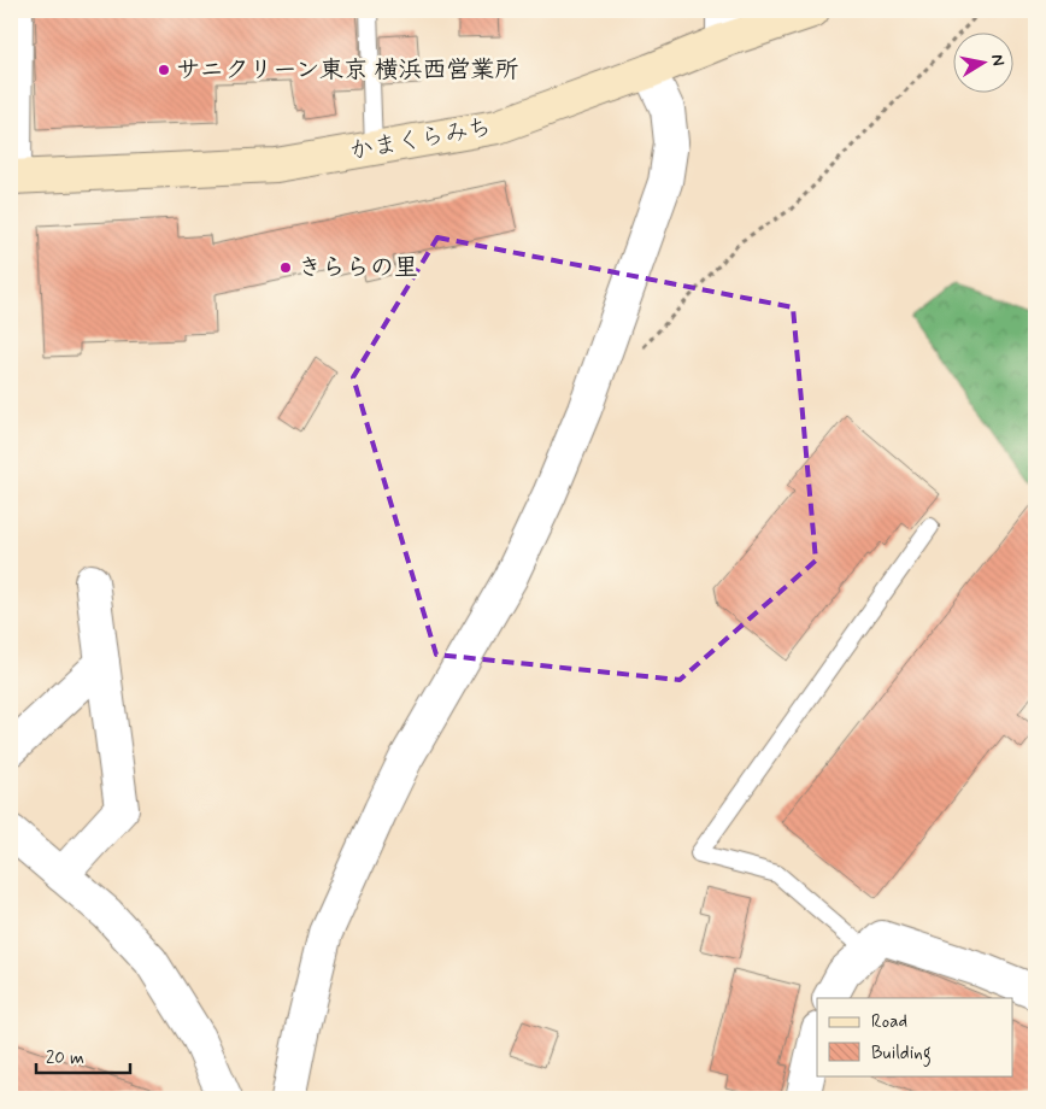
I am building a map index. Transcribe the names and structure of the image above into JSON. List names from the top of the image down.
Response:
{
  "streets": {
    "main road": ["かまくらみち"]
  },
  "places": ["サニクリーン東京 横浜西営業所", "きららの里"],
  "legend": ["Road", "Building"],
  "scale_bar": "20 m",
  "north": "right"
}
